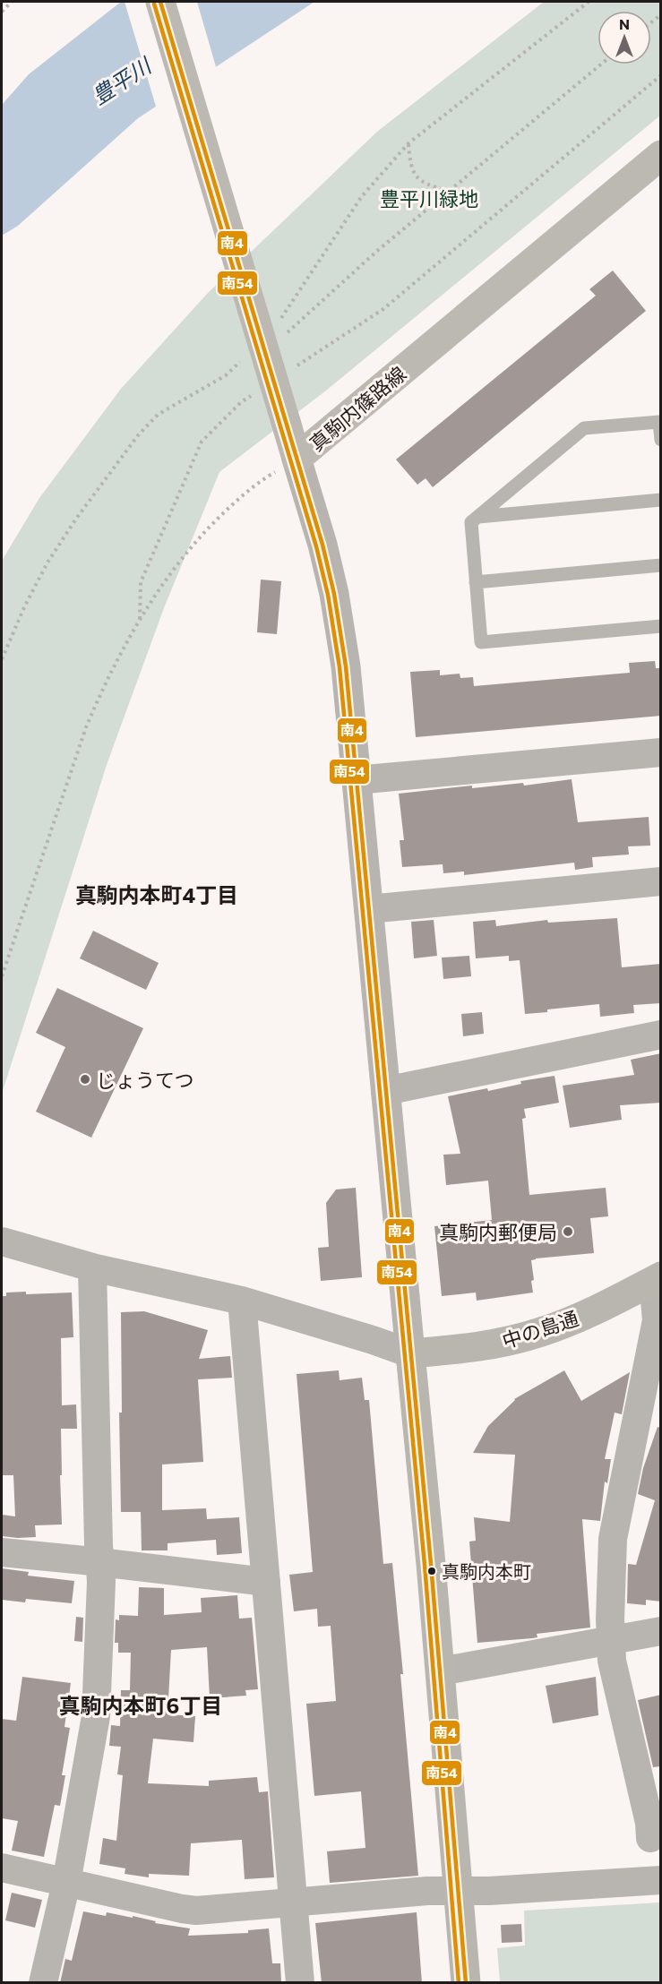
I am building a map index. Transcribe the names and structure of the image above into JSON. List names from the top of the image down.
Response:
{
  "streets": {
    "highway": ["中の島通"],
    "main road": ["真駒内篠路線"]
  },
  "districts": ["真駒内本町4丁目", "真駒内本町6丁目"],
  "water": ["豊平川"],
  "parks": ["豊平川緑地"],
  "places": ["じょうてつ", "真駒内郵便局", "真駒内本町"],
  "lines": ["transit line 南4", "transit line 南54"],
  "north": "top"
}
